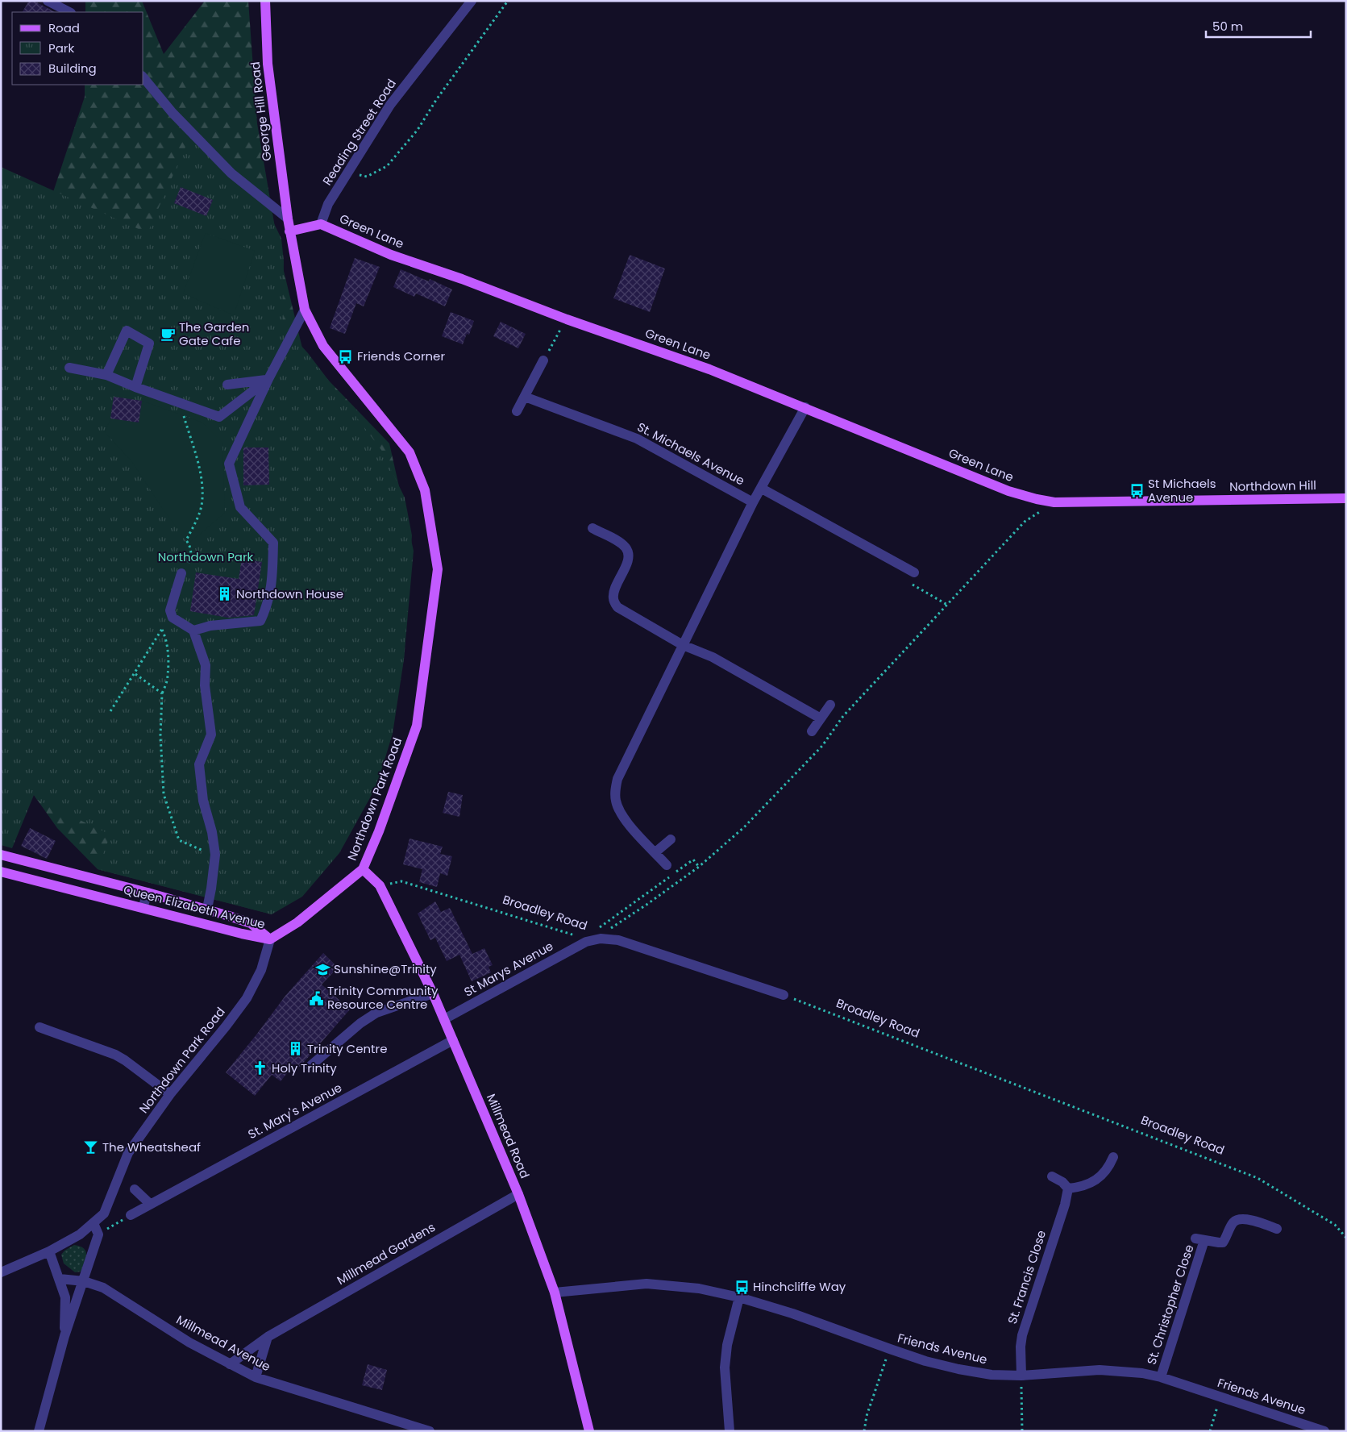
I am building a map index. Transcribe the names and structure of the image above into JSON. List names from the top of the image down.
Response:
{
  "streets": {
    "main road": [
      "George Hill Road",
      "Green Lane",
      "Northdown Hill",
      "Northdown Park Road",
      "Queen Elizabeth Avenue",
      "Millmead Road"
    ],
    "street": [
      "Reading Street Road",
      "St. Michaels Avenue",
      "Broadley Road",
      "St Marys Avenue",
      "St. Mary's Avenue",
      "Millmead Gardens",
      "St. Francis Close",
      "St. Christopher Close",
      "Millmead Avenue",
      "Friends Avenue"
    ]
  },
  "crossings": [
    ["George Hill Road", "Green Lane"],
    ["George Hill Road", "Northdown Park Road"],
    ["Reading Street Road", "Green Lane"],
    ["Green Lane", "Northdown Hill"],
    ["Green Lane", "Northdown Park Road"],
    ["Northdown Park Road", "Queen Elizabeth Avenue"],
    ["Northdown Park Road", "Millmead Road"],
    ["Broadley Road", "St Marys Avenue"],
    ["Broadley Road", "Millmead Road"],
    ["St Marys Avenue", "Millmead Road"],
    ["St. Mary's Avenue", "Millmead Road"],
    ["Millmead Road", "Millmead Gardens"],
    ["Millmead Road", "Friends Avenue"],
    ["Millmead Gardens", "Millmead Avenue"],
    ["St. Francis Close", "Friends Avenue"],
    ["St. Christopher Close", "Friends Avenue"]
  ],
  "parks": ["Northdown Park"],
  "places": {
    "cafe": ["The Garden Gate Cafe"],
    "bus stop": ["Friends Corner", "St Michaels Avenue", "Hinchcliffe Way"],
    "building": ["Northdown House", "Trinity Centre"],
    "school or university": ["Sunshine@Trinity"],
    "public building": ["Trinity Community Resource Centre"],
    "church": ["Holy Trinity"],
    "bar": ["The Wheatsheaf"]
  },
  "legend": ["Road", "Park", "Building"],
  "scale_bar": "50 m"
}
